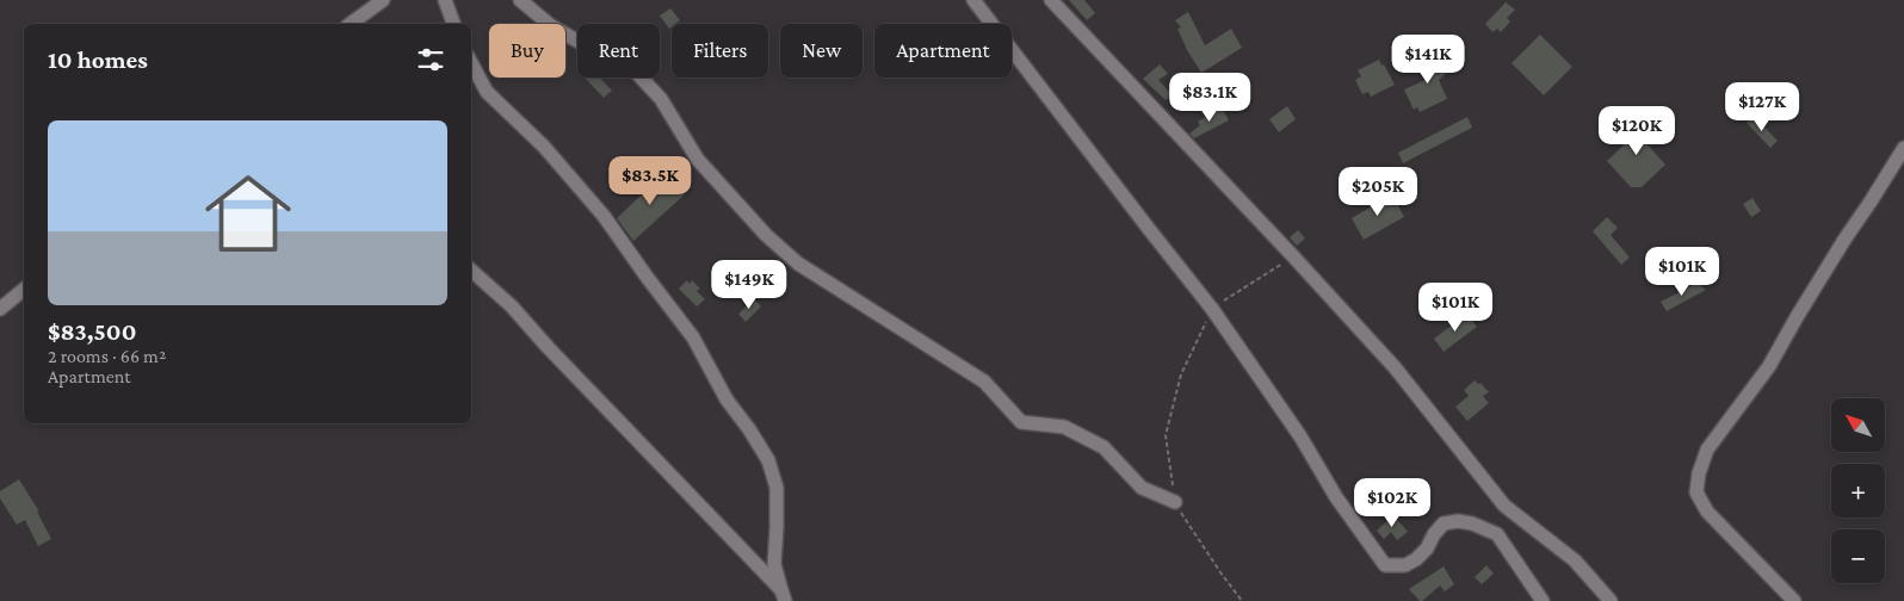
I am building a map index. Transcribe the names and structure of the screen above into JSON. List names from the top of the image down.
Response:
{
  "north": "top left",
  "page": {
    "chip": [
      "Buy",
      "Rent",
      "Filters",
      "New",
      "Apartment"
    ],
    "heading": "10 homes",
    "price": [
      "$141K",
      "$83.1K",
      "$127K",
      "$120K",
      "$83.5K",
      "$205K",
      "$101K",
      "$149K",
      "$101K",
      "$102K"
    ],
    "list": [
      {
        "name": "$83,500",
        "note": "2 rooms · 66 m² · Apartment"
      }
    ],
    "map_buttons": ["+", "−"]
  }
}
